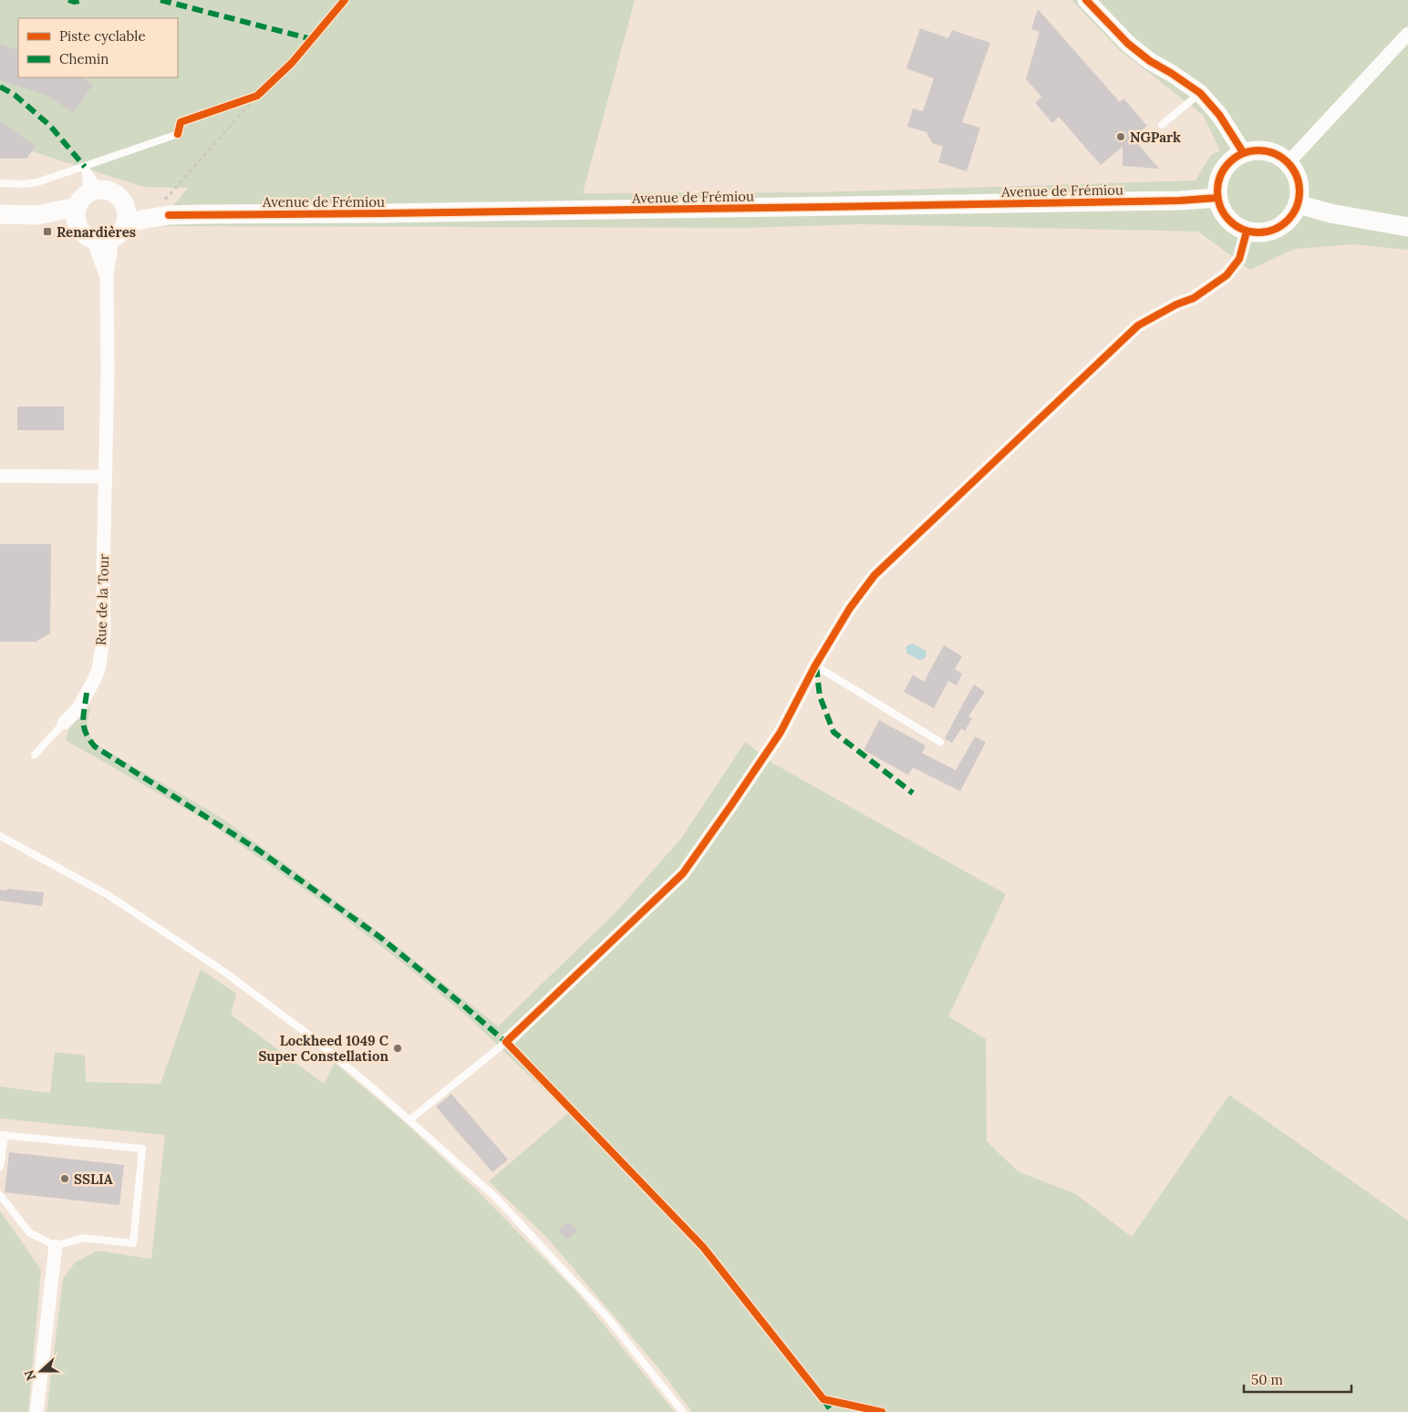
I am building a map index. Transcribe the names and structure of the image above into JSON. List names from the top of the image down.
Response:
{
  "streets": {
    "main road": ["Avenue de Frémiou"],
    "street": ["Rue de la Tour"]
  },
  "crossings": [
    ["Avenue de Frémiou", "Rue de la Tour"]
  ],
  "places": {
    "other": ["NGPark", "Lockheed 1049 C Super Constellation", "SSLIA"],
    "transit": ["Renardières"]
  },
  "legend": ["Piste cyclable", "Chemin"],
  "scale_bar": "50 m",
  "north": "left"
}
